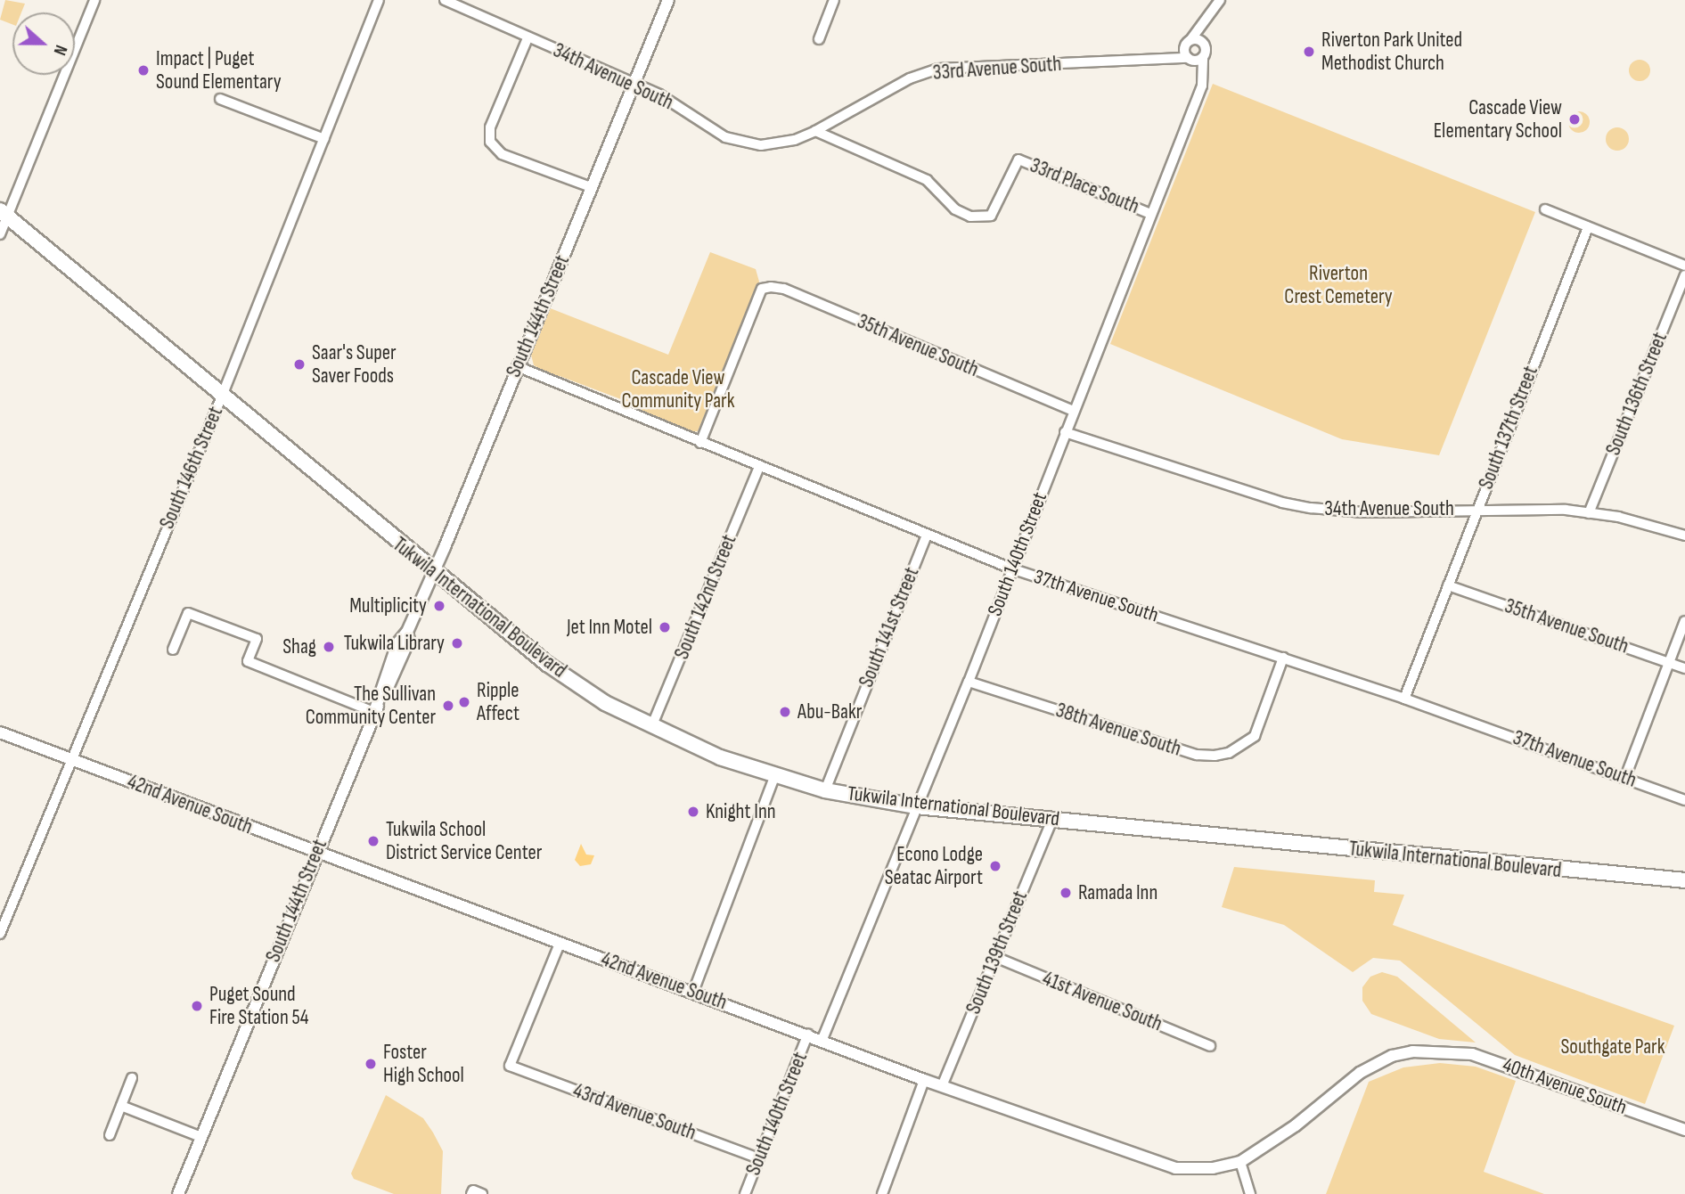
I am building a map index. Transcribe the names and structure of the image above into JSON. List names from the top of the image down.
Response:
{
  "streets": {
    "main road": ["Tukwila International Boulevard"],
    "street": [
      "33rd Avenue South",
      "34th Avenue South",
      "33rd Place South",
      "South 144th Street",
      "35th Avenue South",
      "South 136th Street",
      "South 137th Street",
      "South 146th Street",
      "South 140th Street",
      "37th Avenue South",
      "South 142nd Street",
      "South 141st Street",
      "38th Avenue South",
      "42nd Avenue South",
      "South 139th Street",
      "41st Avenue South",
      "40th Avenue South",
      "43rd Avenue South"
    ]
  },
  "crossings": [
    ["33rd Avenue South", "34th Avenue South"],
    ["33rd Avenue South", "33rd Place South"],
    ["33rd Avenue South", "South 140th Street"],
    ["34th Avenue South", "33rd Place South"],
    ["34th Avenue South", "South 144th Street"],
    ["34th Avenue South", "South 136th Street"],
    ["34th Avenue South", "South 137th Street"],
    ["34th Avenue South", "South 140th Street"],
    ["33rd Place South", "South 140th Street"],
    ["South 144th Street", "37th Avenue South"],
    ["South 144th Street", "Tukwila International Boulevard"],
    ["South 144th Street", "42nd Avenue South"],
    ["35th Avenue South", "South 137th Street"],
    ["35th Avenue South", "South 140th Street"],
    ["35th Avenue South", "37th Avenue South"],
    ["South 137th Street", "37th Avenue South"],
    ["South 146th Street", "Tukwila International Boulevard"],
    ["South 146th Street", "42nd Avenue South"],
    ["South 140th Street", "37th Avenue South"],
    ["South 140th Street", "Tukwila International Boulevard"],
    ["South 140th Street", "38th Avenue South"],
    ["South 140th Street", "42nd Avenue South"],
    ["South 140th Street", "43rd Avenue South"],
    ["37th Avenue South", "South 142nd Street"],
    ["37th Avenue South", "South 141st Street"],
    ["37th Avenue South", "38th Avenue South"],
    ["South 142nd Street", "Tukwila International Boulevard"],
    ["Tukwila International Boulevard", "South 141st Street"],
    ["Tukwila International Boulevard", "South 139th Street"],
    ["42nd Avenue South", "South 139th Street"],
    ["42nd Avenue South", "40th Avenue South"],
    ["42nd Avenue South", "43rd Avenue South"],
    ["South 139th Street", "41st Avenue South"]
  ],
  "parks": ["Riverton Crest Cemetery", "Cascade View Community Park", "Southgate Park"],
  "places": [
    "Riverton Park United Methodist Church",
    "Impact | Puget Sound Elementary",
    "Cascade View Elementary School",
    "Saar's Super Saver Foods",
    "Multiplicity",
    "Jet Inn Motel",
    "Tukwila Library",
    "Shag",
    "Ripple Affect",
    "The Sullivan Community Center",
    "Abu-Bakr",
    "Knight Inn",
    "Tukwila School District Service Center",
    "Econo Lodge Seatac Airport",
    "Ramada Inn",
    "Puget Sound Fire Station 54",
    "Foster High School"
  ],
  "north": "right"
}
